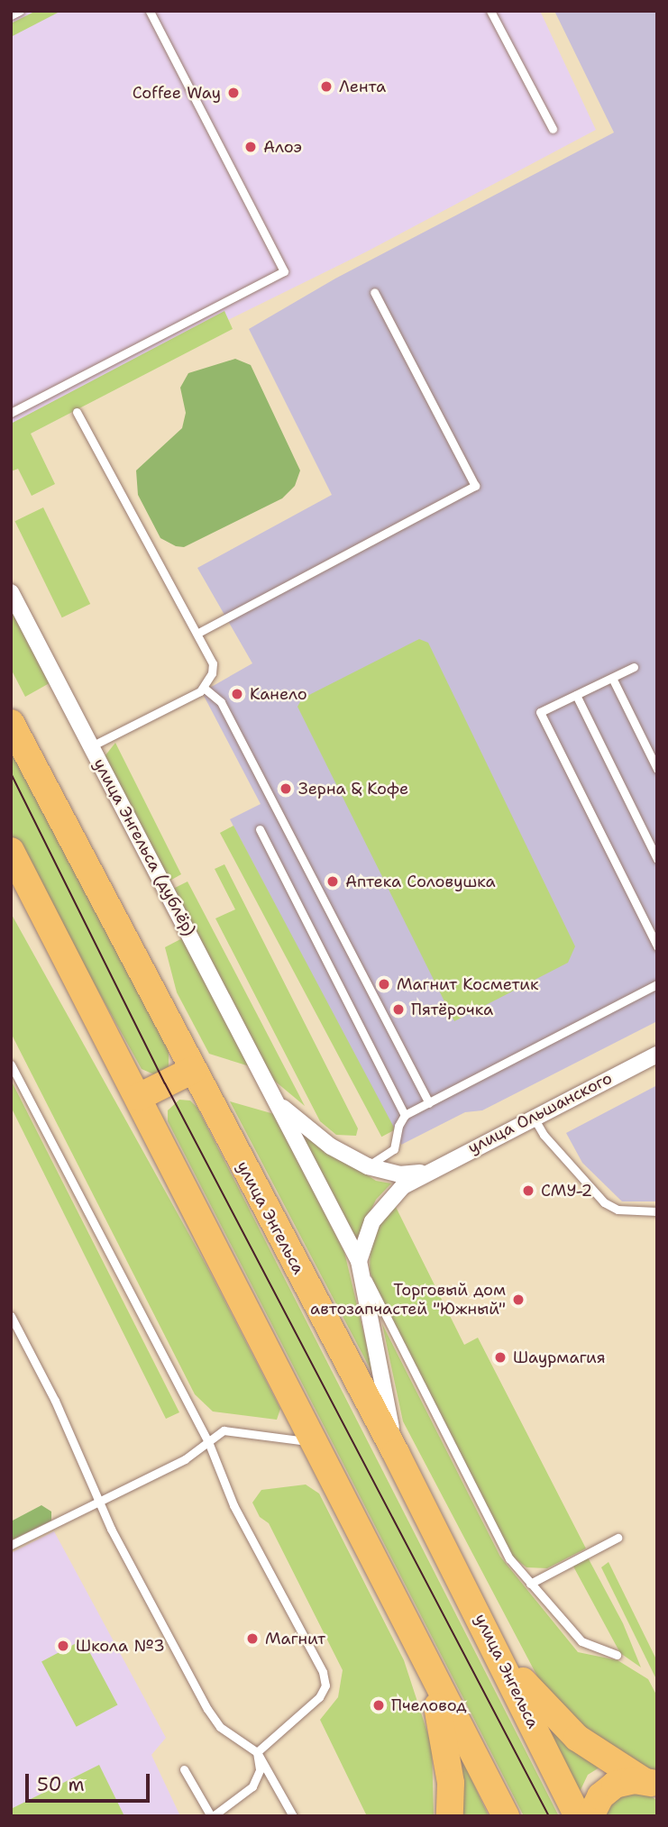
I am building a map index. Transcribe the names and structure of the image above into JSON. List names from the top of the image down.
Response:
{
  "streets": {
    "main road": ["улица Энгельса"],
    "street": ["улица Энгельса (дублёр)", "улица Ольшанского"]
  },
  "crossings": [
    ["улица Энгельса (дублёр)", "улица Энгельса"]
  ],
  "places": [
    "Лента",
    "Coffee Way",
    "Алоэ",
    "Канело",
    "Зерна & Кофе",
    "Аптека Соловушка",
    "Магнит Косметик",
    "Пятёрочка",
    "СМУ-2",
    "Торговый дом автозапчастей \"Южный\"",
    "Шаурмагия",
    "Магнит",
    "Школа №3",
    "Пчеловод"
  ],
  "scale_bar": "50 m"
}
